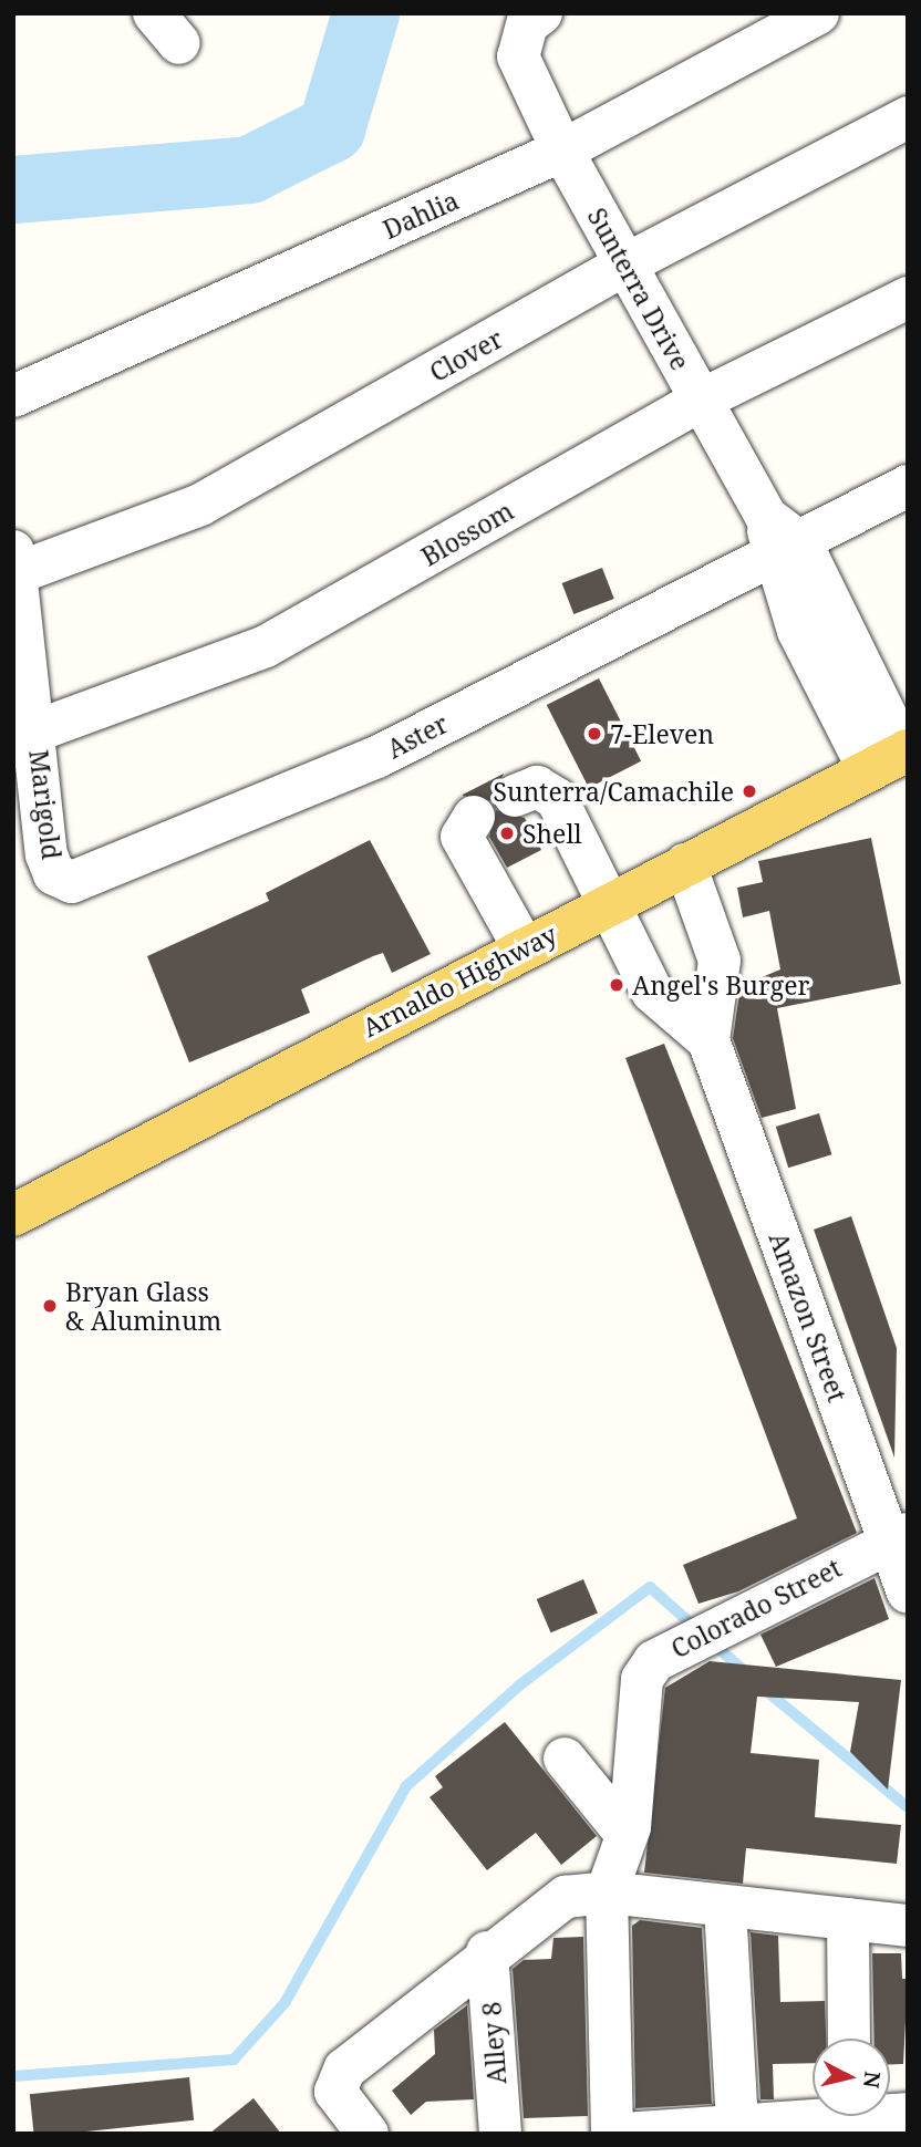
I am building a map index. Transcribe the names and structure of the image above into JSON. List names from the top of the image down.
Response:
{
  "streets": {
    "main road": ["Arnaldo Highway"],
    "street": [
      "Dahlia",
      "Sunterra Drive",
      "Clover",
      "Blossom",
      "Aster",
      "Marigold",
      "Amazon Street",
      "Colorado Street",
      "Alley 8"
    ]
  },
  "crossings": [
    ["Dahlia", "Sunterra Drive"],
    ["Sunterra Drive", "Clover"],
    ["Sunterra Drive", "Blossom"],
    ["Sunterra Drive", "Aster"],
    ["Clover", "Marigold"],
    ["Blossom", "Marigold"],
    ["Aster", "Marigold"],
    ["Arnaldo Highway", "Amazon Street"],
    ["Amazon Street", "Colorado Street"]
  ],
  "places": [
    "7-Eleven",
    "Sunterra/Camachile",
    "Shell",
    "Angel's Burger",
    "Bryan Glass & Aluminum"
  ],
  "north": "right"
}
